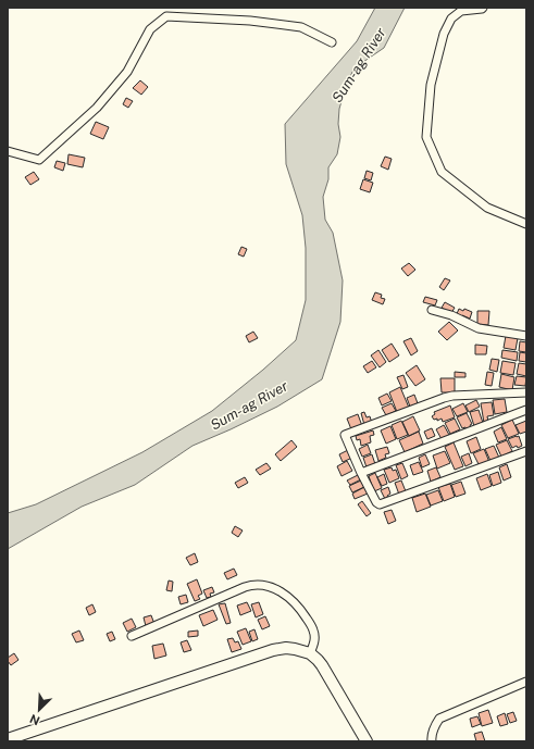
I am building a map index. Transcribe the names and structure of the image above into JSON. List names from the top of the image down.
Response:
{
  "water": ["Sum-ag River"],
  "north": "bottom left"
}
